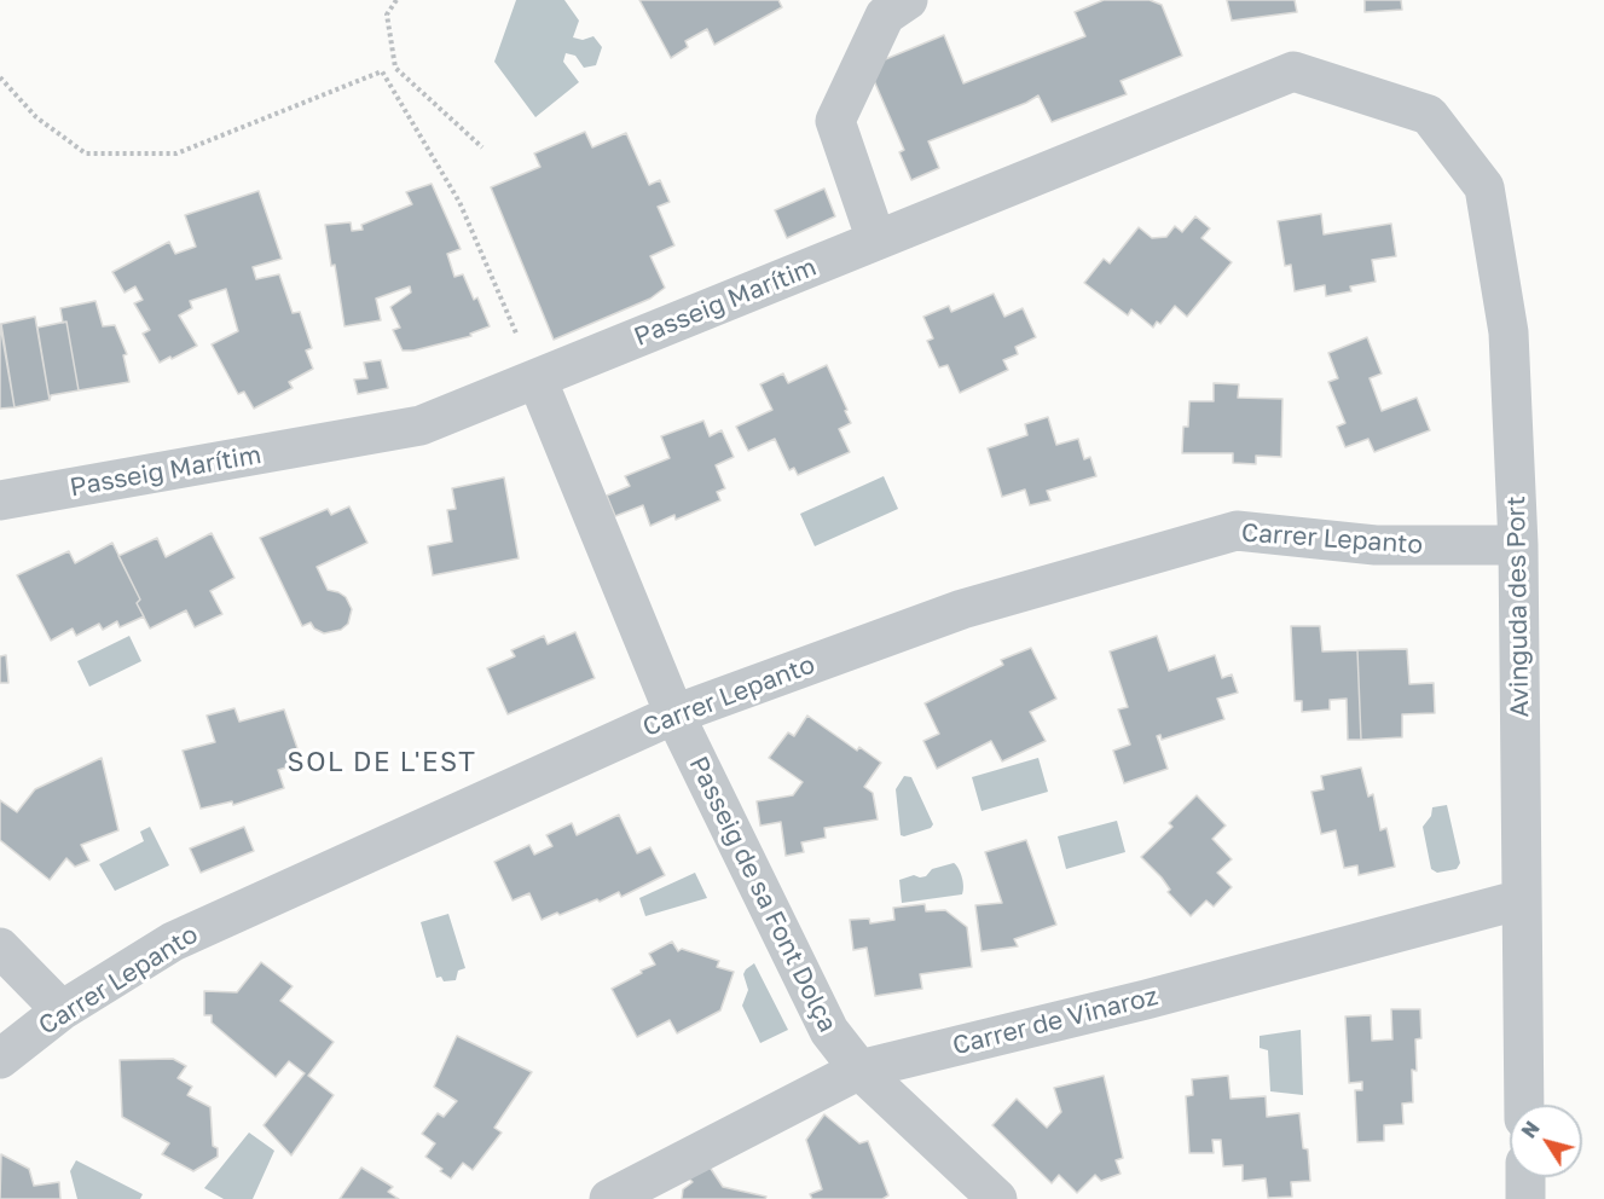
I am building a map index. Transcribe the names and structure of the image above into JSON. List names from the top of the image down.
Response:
{
  "streets": {
    "street": [
      "Passeig Marítim",
      "Carrer Lepanto",
      "Avinguda des Port",
      "Passeig de sa Font Dolça",
      "Carrer de Vinaroz"
    ]
  },
  "crossings": [
    ["Passeig Marítim", "Avinguda des Port"],
    ["Passeig Marítim", "Passeig de sa Font Dolça"],
    ["Carrer Lepanto", "Avinguda des Port"],
    ["Carrer Lepanto", "Passeig de sa Font Dolça"],
    ["Avinguda des Port", "Carrer de Vinaroz"],
    ["Passeig de sa Font Dolça", "Carrer de Vinaroz"]
  ],
  "districts": ["SOL DE L'EST"],
  "north": "top left"
}
